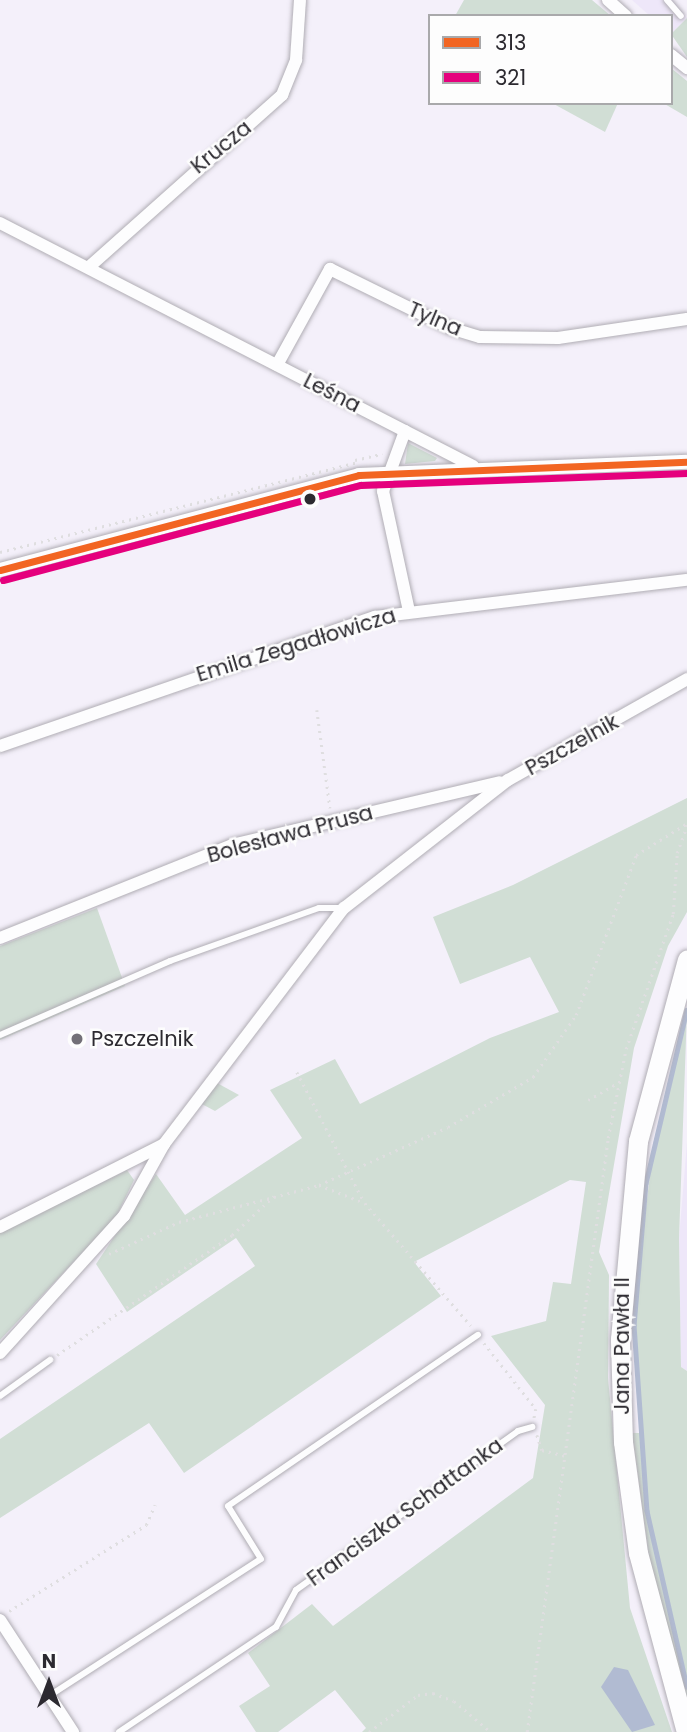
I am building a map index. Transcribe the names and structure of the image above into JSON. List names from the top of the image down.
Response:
{
  "streets": {
    "main road": ["Jana Pawła II"],
    "street": [
      "Krucza",
      "Tylna",
      "Leśna",
      "Emila Zegadłowicza",
      "Pszczelnik",
      "Bolesława Prusa"
    ],
    "lane": ["Franciszka Schattanka"]
  },
  "crossings": [
    ["Krucza", "Leśna"],
    ["Tylna", "Leśna"],
    ["Pszczelnik", "Bolesława Prusa"]
  ],
  "places": ["Pszczelnik"],
  "lines": ["transit line 313", "transit line 321"],
  "legend": ["313", "321"],
  "north": "top"
}
